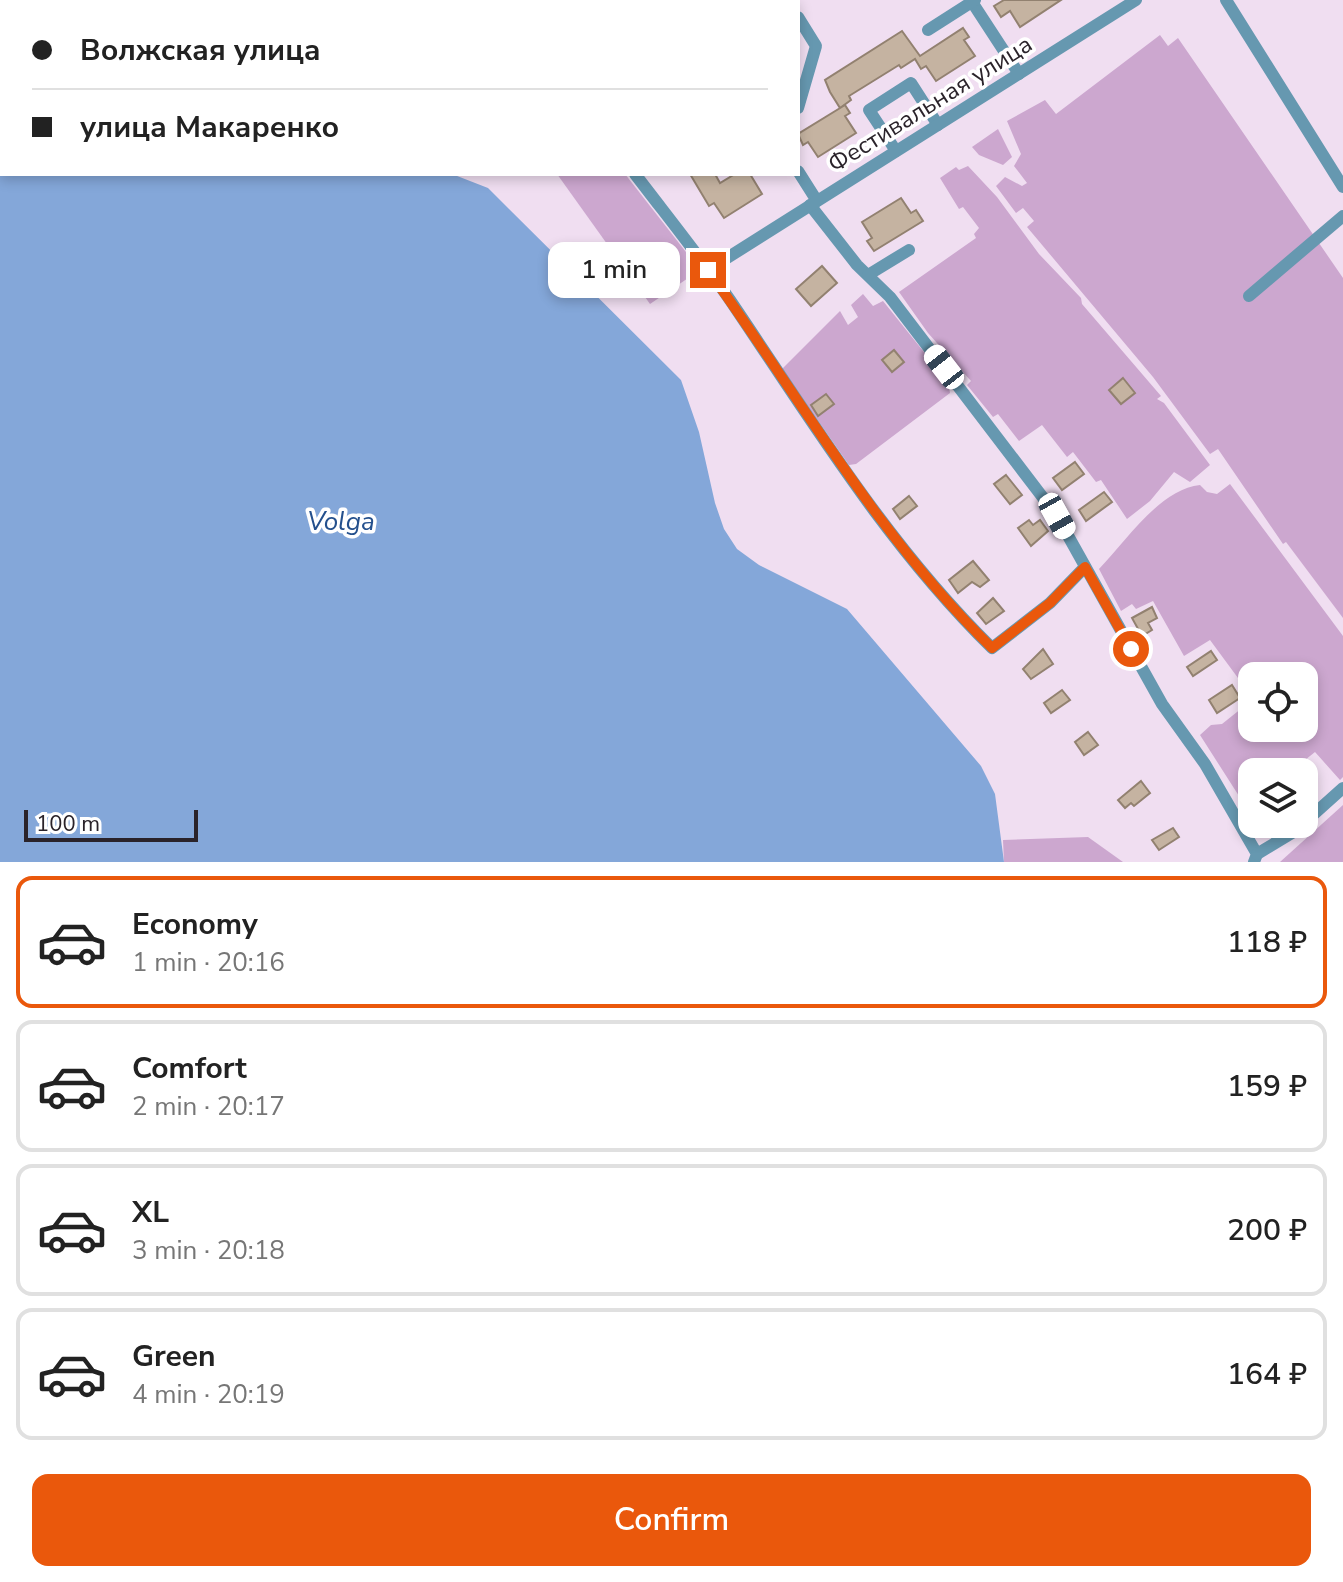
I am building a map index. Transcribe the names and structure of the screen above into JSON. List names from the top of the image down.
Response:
{
  "streets": {
    "street": ["Фестивальная улица"]
  },
  "water": ["Volga"],
  "scale_bar": "100 m",
  "page": {
    "banner": ["Волжская улица", "улица Макаренко"],
    "bubble": "1 min",
    "scale": "100 m",
    "list": [
      {
        "name": "Economy",
        "note": "1 min · 20:16",
        "value": "118 ₽"
      },
      {
        "name": "Comfort",
        "note": "2 min · 20:17",
        "value": "159 ₽"
      },
      {
        "name": "XL",
        "note": "3 min · 20:18",
        "value": "200 ₽"
      },
      {
        "name": "Green",
        "note": "4 min · 20:19",
        "value": "164 ₽"
      }
    ],
    "buttons": "Confirm"
  }
}
